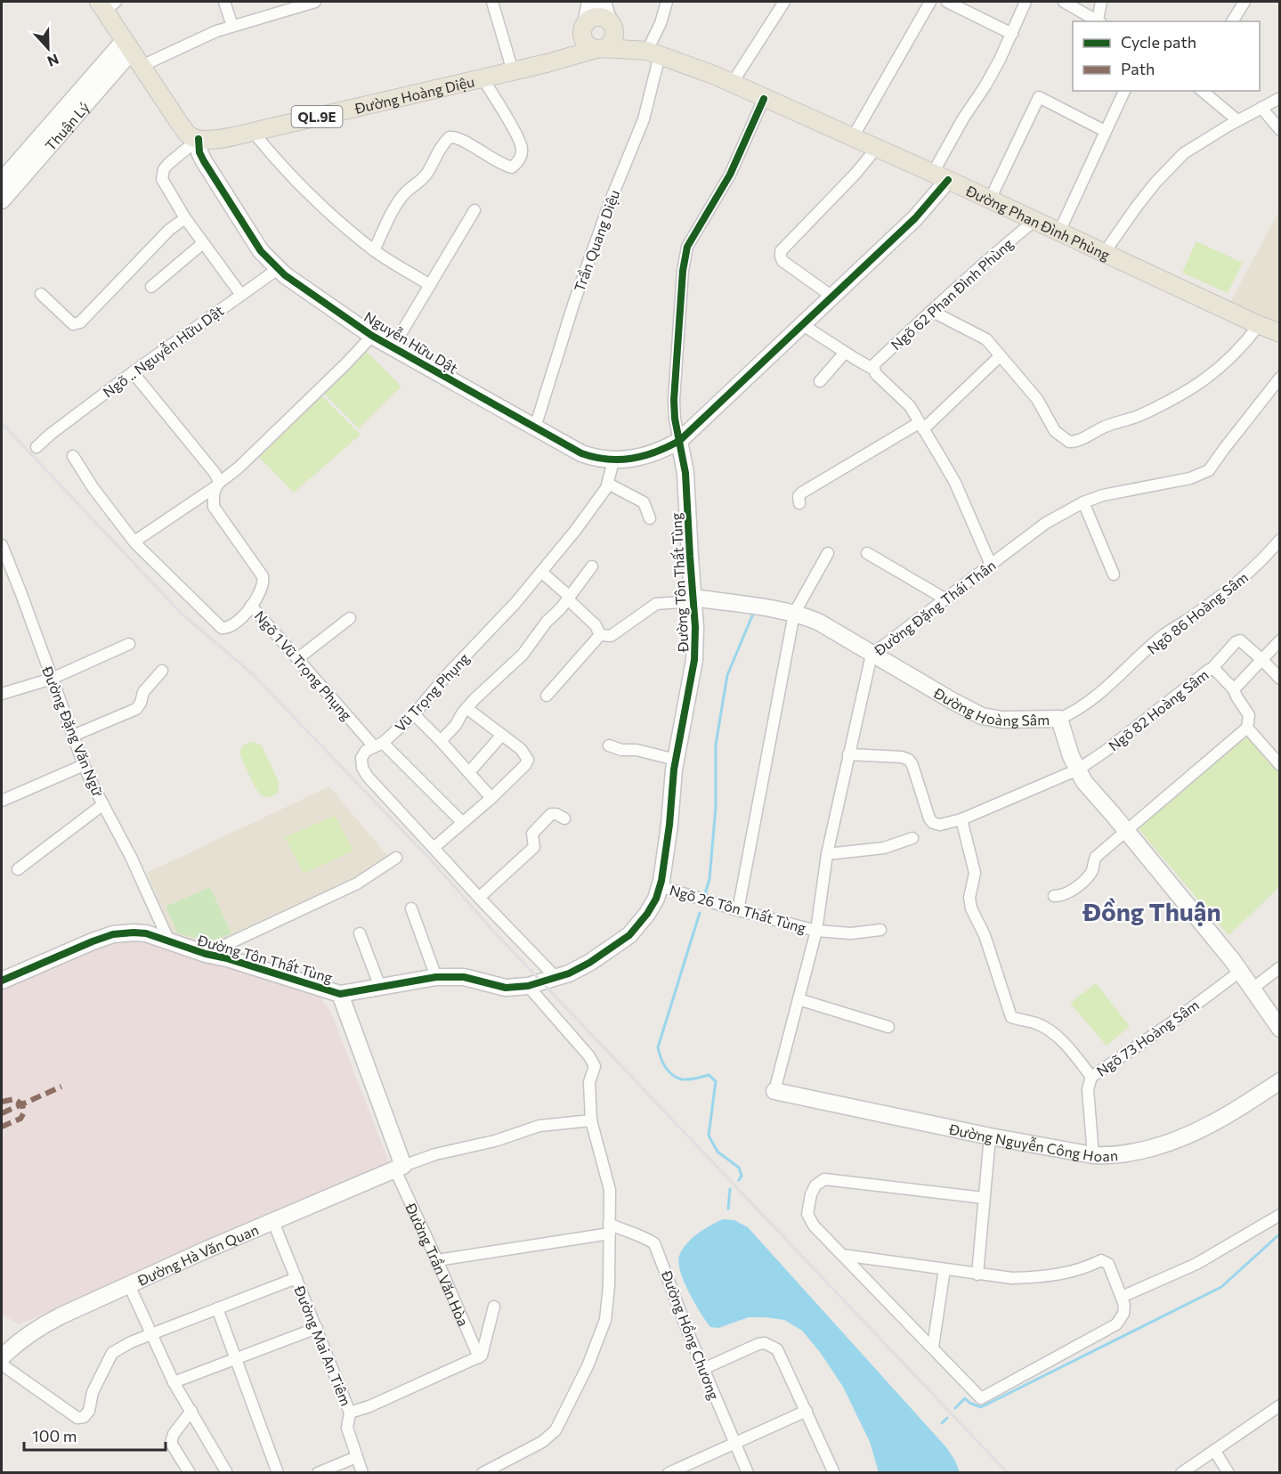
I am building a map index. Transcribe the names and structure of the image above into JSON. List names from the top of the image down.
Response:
{
  "streets": {
    "main road": ["Đường Hoàng Diệu", "QL.9E", "Đường Phan Đình Phùng"],
    "street": [
      "Thuận Lý",
      "Trần Quang Diệu",
      "Ngõ 62 Phan Đình Phùng",
      "Nguyễn Hữu Dật",
      "Ngõ .. Nguyễn Hữu Dật",
      "Đường Tôn Thất Tùng",
      "Đường Đặng Thái Thân",
      "Ngõ 86 Hoàng Sâm",
      "Ngõ 1 Vũ Trọng Phụng",
      "Vũ Trọng Phụng",
      "Đường Hoàng Sâm",
      "Ngõ 82 Hoàng Sâm",
      "Đường Đặng Văn Ngữ",
      "Ngõ 26 Tôn Thất Tùng",
      "Ngõ 73 Hoàng Sâm",
      "Đường Nguyễn Công Hoan",
      "Đường Hà Văn Quan",
      "Đường Trần Văn Hòa",
      "Đường Hồng Chương",
      "Đường Mai An Tiêm"
    ]
  },
  "crossings": [
    ["Đường Hoàng Diệu", "Đường Phan Đình Phùng"],
    ["Đường Hoàng Diệu", "Nguyễn Hữu Dật"],
    ["Đường Phan Đình Phùng", "Trần Quang Diệu"],
    ["Đường Phan Đình Phùng", "Ngõ 62 Phan Đình Phùng"],
    ["Trần Quang Diệu", "Nguyễn Hữu Dật"],
    ["Nguyễn Hữu Dật", "Ngõ .. Nguyễn Hữu Dật"],
    ["Nguyễn Hữu Dật", "Đường Tôn Thất Tùng"],
    ["Nguyễn Hữu Dật", "Vũ Trọng Phụng"],
    ["Đường Tôn Thất Tùng", "Vũ Trọng Phụng"],
    ["Đường Tôn Thất Tùng", "Đường Hoàng Sâm"],
    ["Đường Tôn Thất Tùng", "Đường Đặng Văn Ngữ"],
    ["Đường Tôn Thất Tùng", "Ngõ 26 Tôn Thất Tùng"],
    ["Đường Tôn Thất Tùng", "Đường Trần Văn Hòa"],
    ["Đường Đặng Thái Thân", "Đường Hoàng Sâm"],
    ["Đường Đặng Thái Thân", "Ngõ 82 Hoàng Sâm"],
    ["Đường Đặng Thái Thân", "Ngõ 26 Tôn Thất Tùng"],
    ["Đường Đặng Thái Thân", "Đường Nguyễn Công Hoan"],
    ["Ngõ 86 Hoàng Sâm", "Đường Hoàng Sâm"],
    ["Ngõ 1 Vũ Trọng Phụng", "Vũ Trọng Phụng"],
    ["Đường Hoàng Sâm", "Ngõ 82 Hoàng Sâm"],
    ["Đường Hoàng Sâm", "Ngõ 73 Hoàng Sâm"],
    ["Ngõ 73 Hoàng Sâm", "Đường Nguyễn Công Hoan"],
    ["Đường Hà Văn Quan", "Đường Trần Văn Hòa"],
    ["Đường Hà Văn Quan", "Đường Mai An Tiêm"]
  ],
  "districts": ["Đồng Thuận"],
  "legend": ["Cycle path", "Path"],
  "scale_bar": "100 m",
  "north": "bottom"
}
